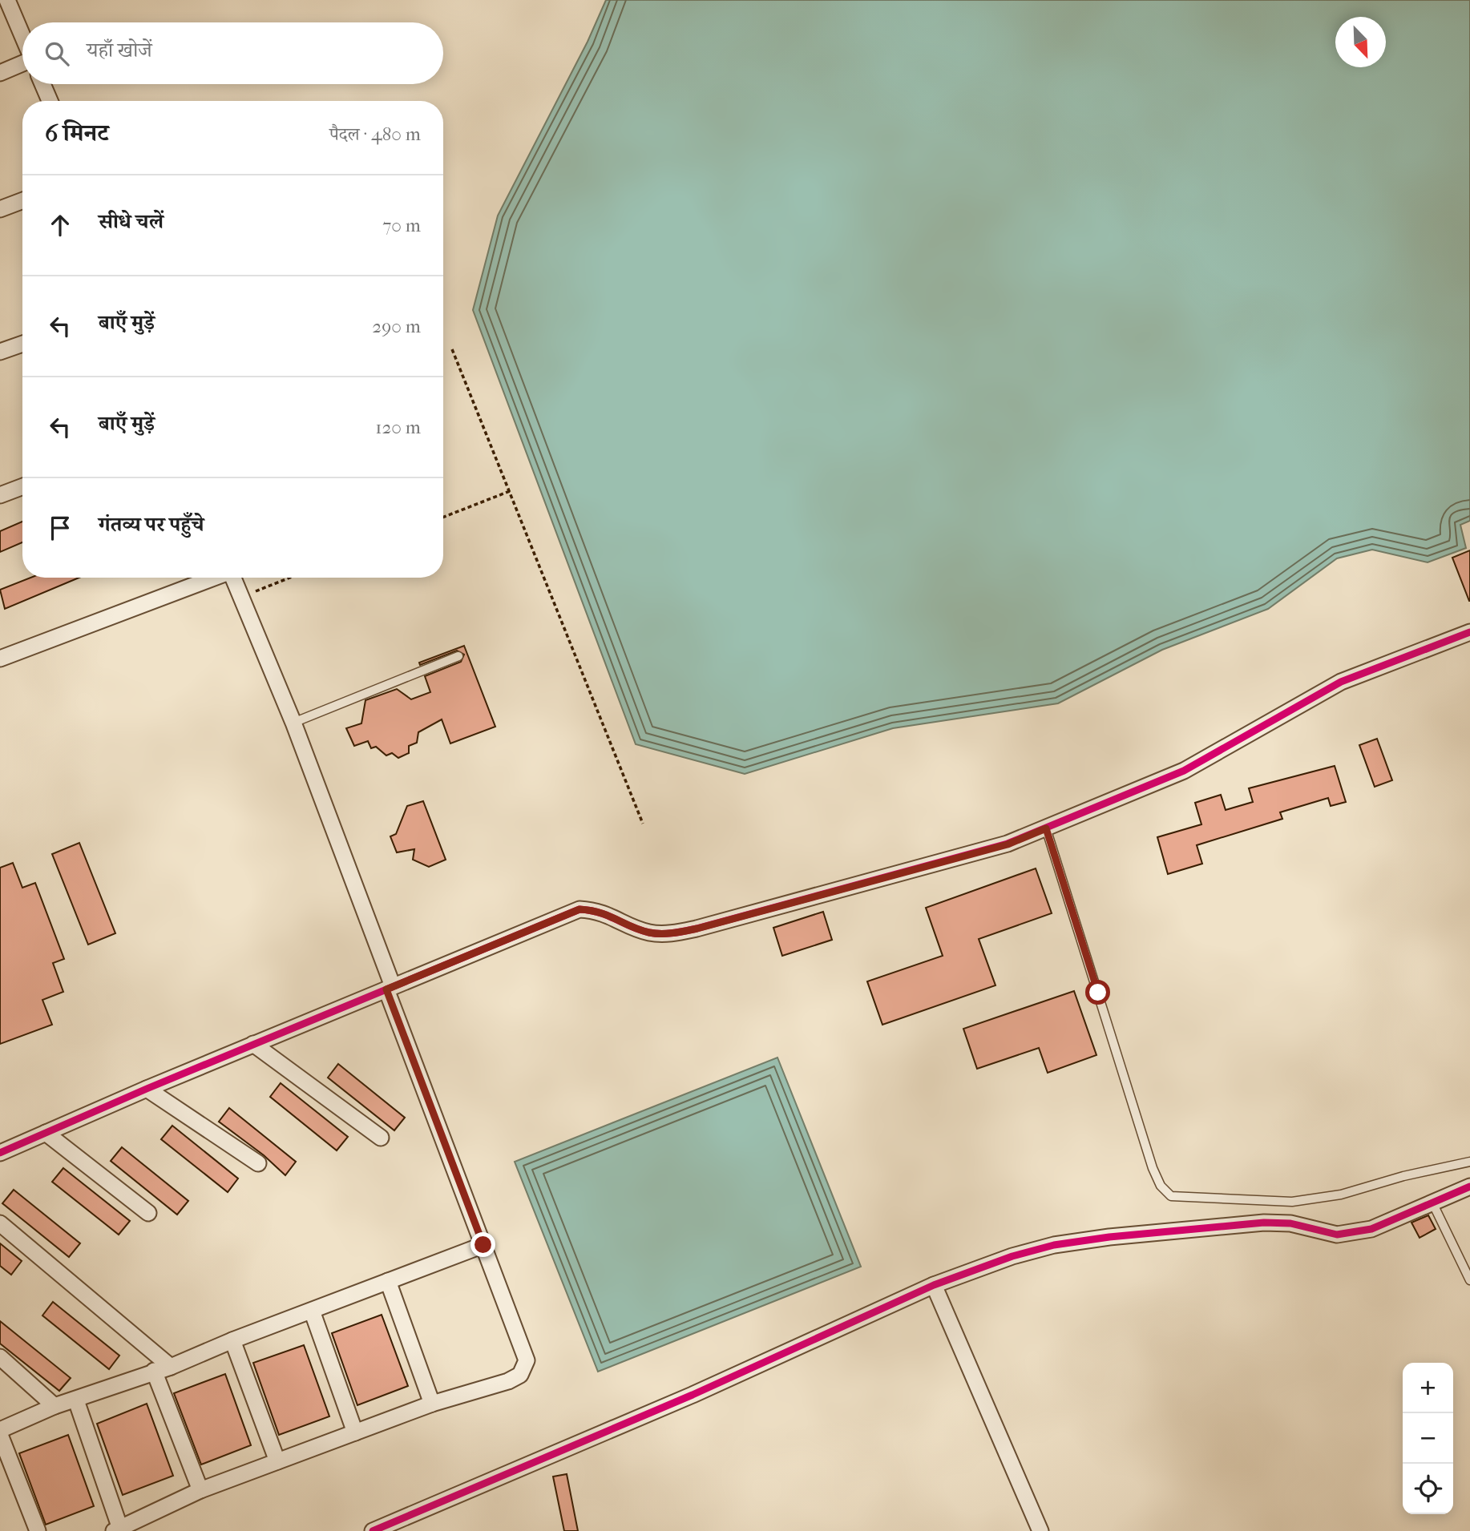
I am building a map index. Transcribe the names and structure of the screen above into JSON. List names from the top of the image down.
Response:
{
  "north": "bottom right",
  "page": {
    "search": "यहाँ खोजें",
    "heading": ["6 मिनट", "पैदल · 480 m"],
    "list": [
      ["सीधे चलें", "70 m"],
      ["बाएँ मुड़ें", "290 m"],
      ["बाएँ मुड़ें", "120 m"],
      "गंतव्य पर पहुँचे"
    ],
    "map_buttons": ["+", "−"]
  }
}
